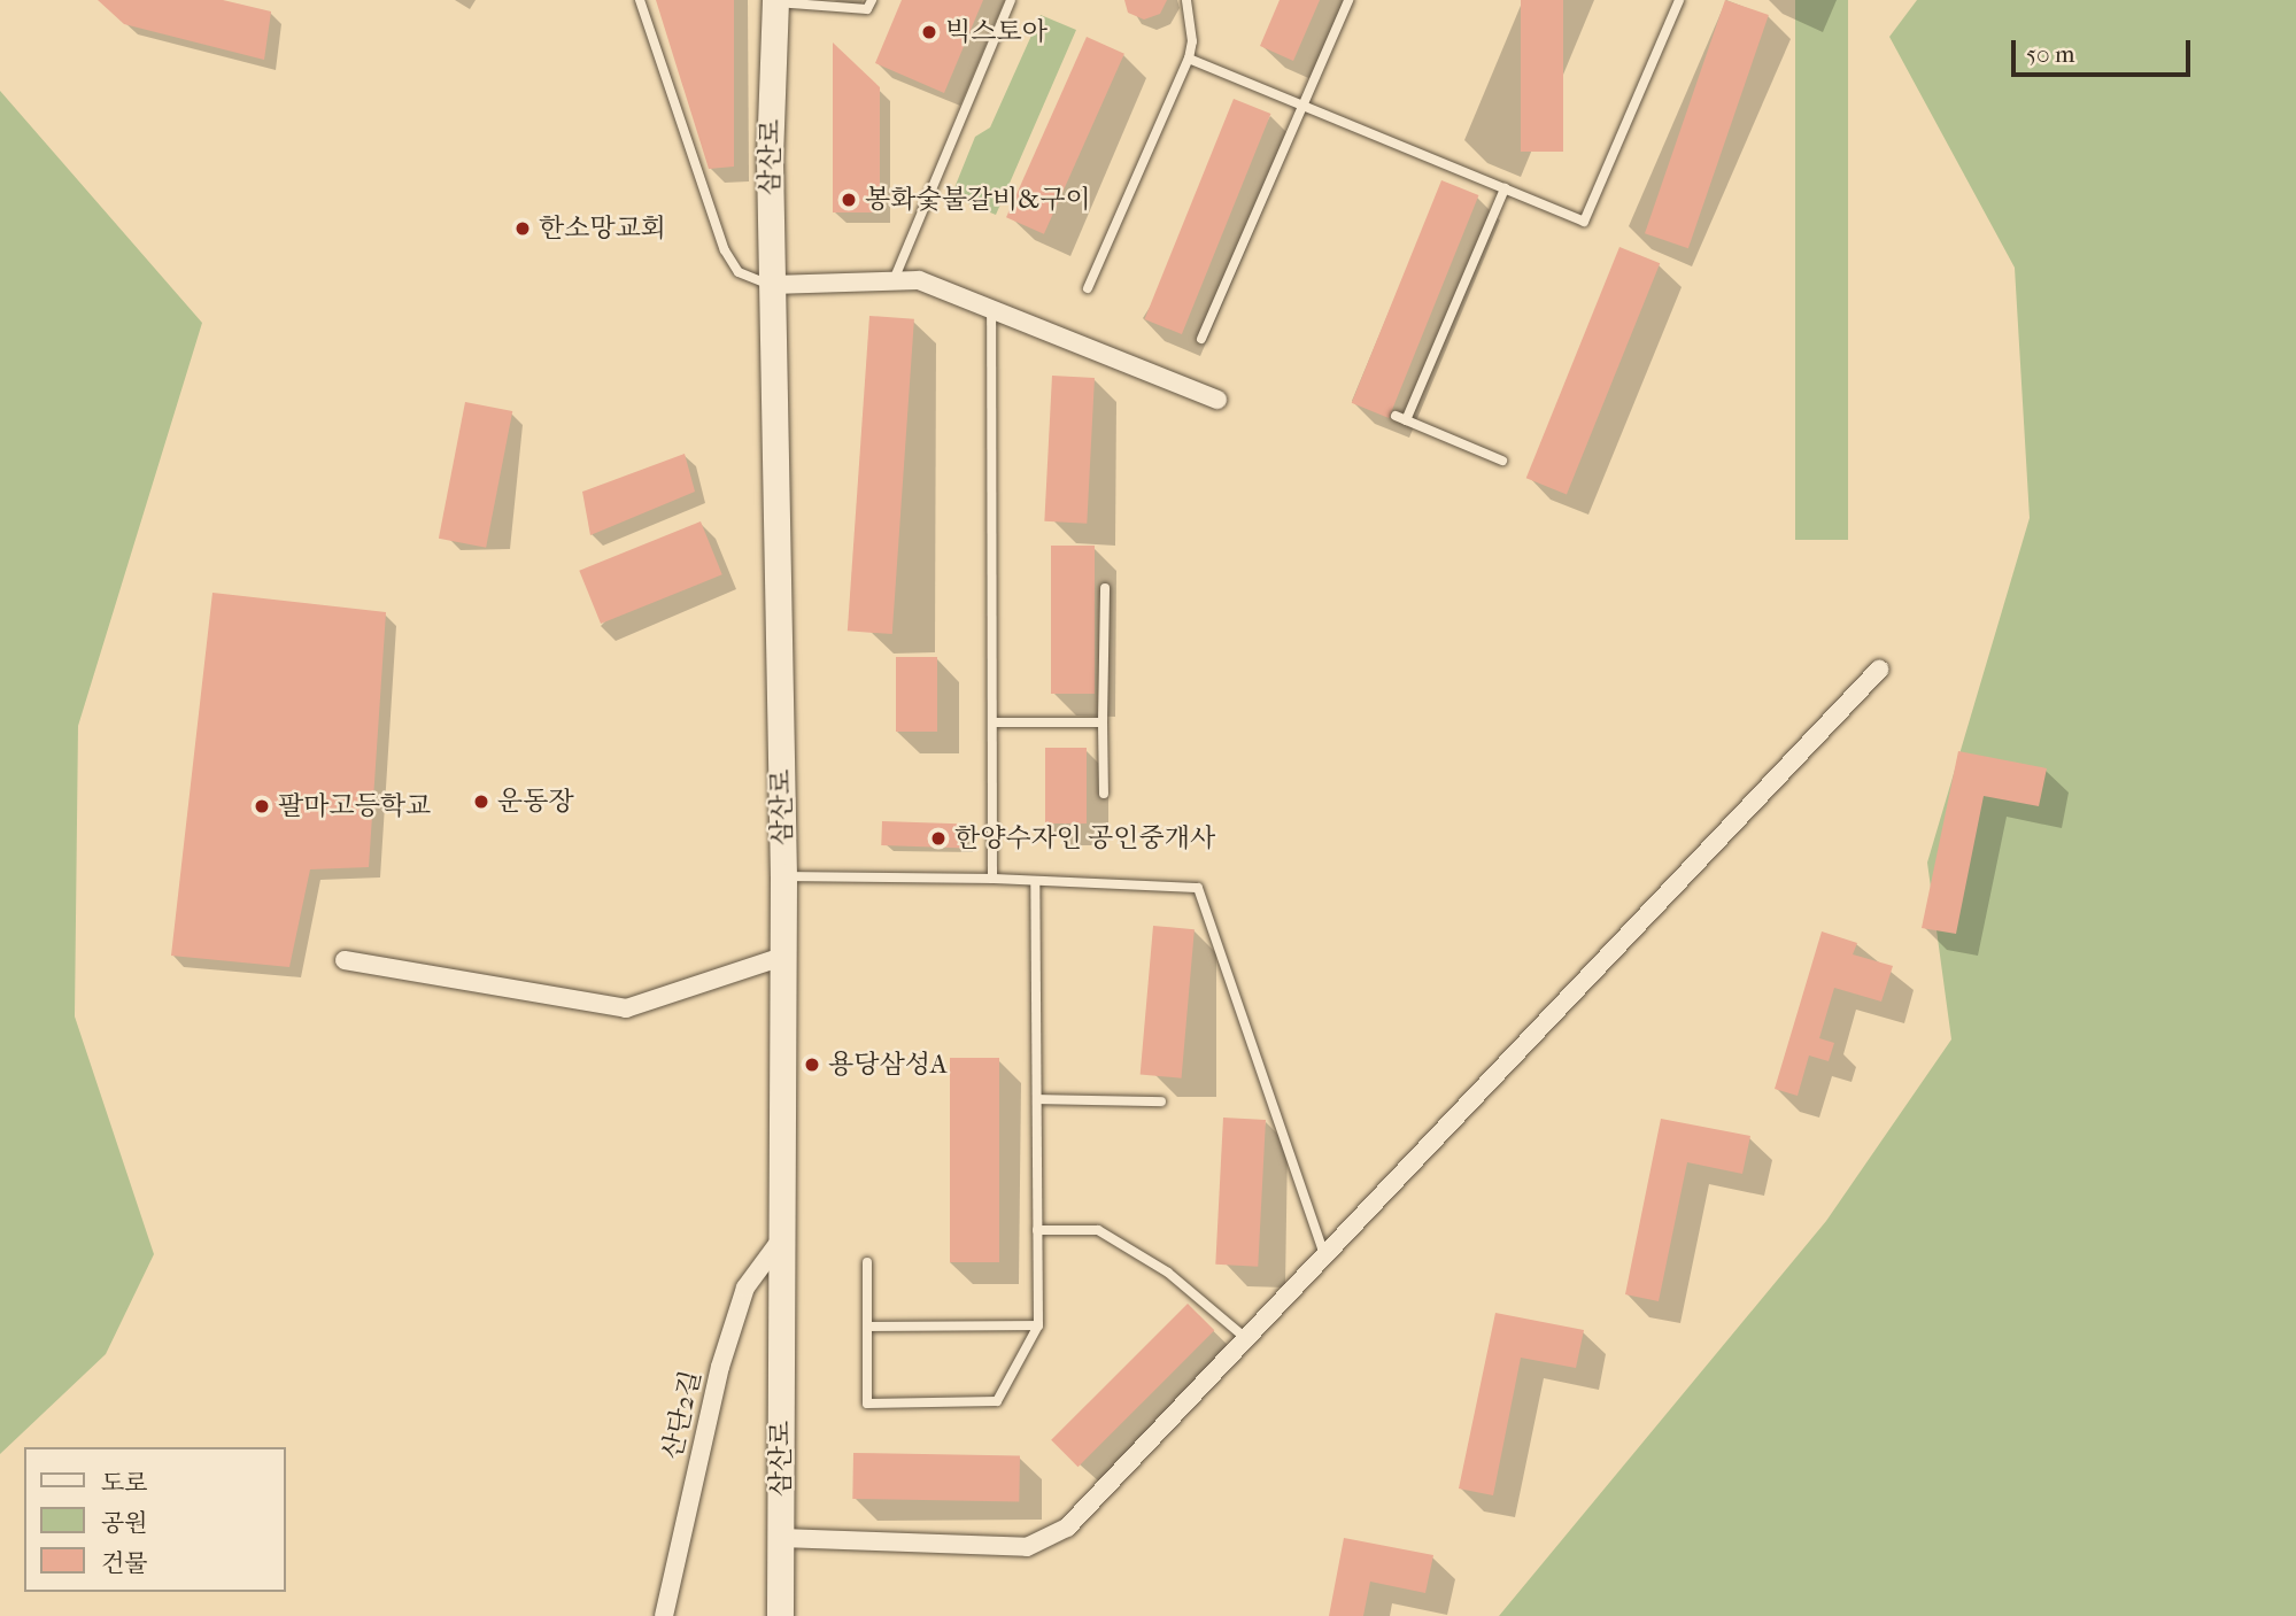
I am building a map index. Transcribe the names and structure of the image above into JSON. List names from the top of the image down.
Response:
{
  "streets": {
    "main road": ["삼산로"],
    "street": ["산단2길"]
  },
  "crossings": [
    ["삼산로", "산단2길"]
  ],
  "places": [
    "빅스토아",
    "봉화숯불갈비&구이",
    "한소망교회",
    "운동장",
    "팔마고등학교",
    "한양수자인 공인중개사",
    "용당삼성A"
  ],
  "legend": ["도로", "공원", "건물"],
  "scale_bar": "50 m"
}
